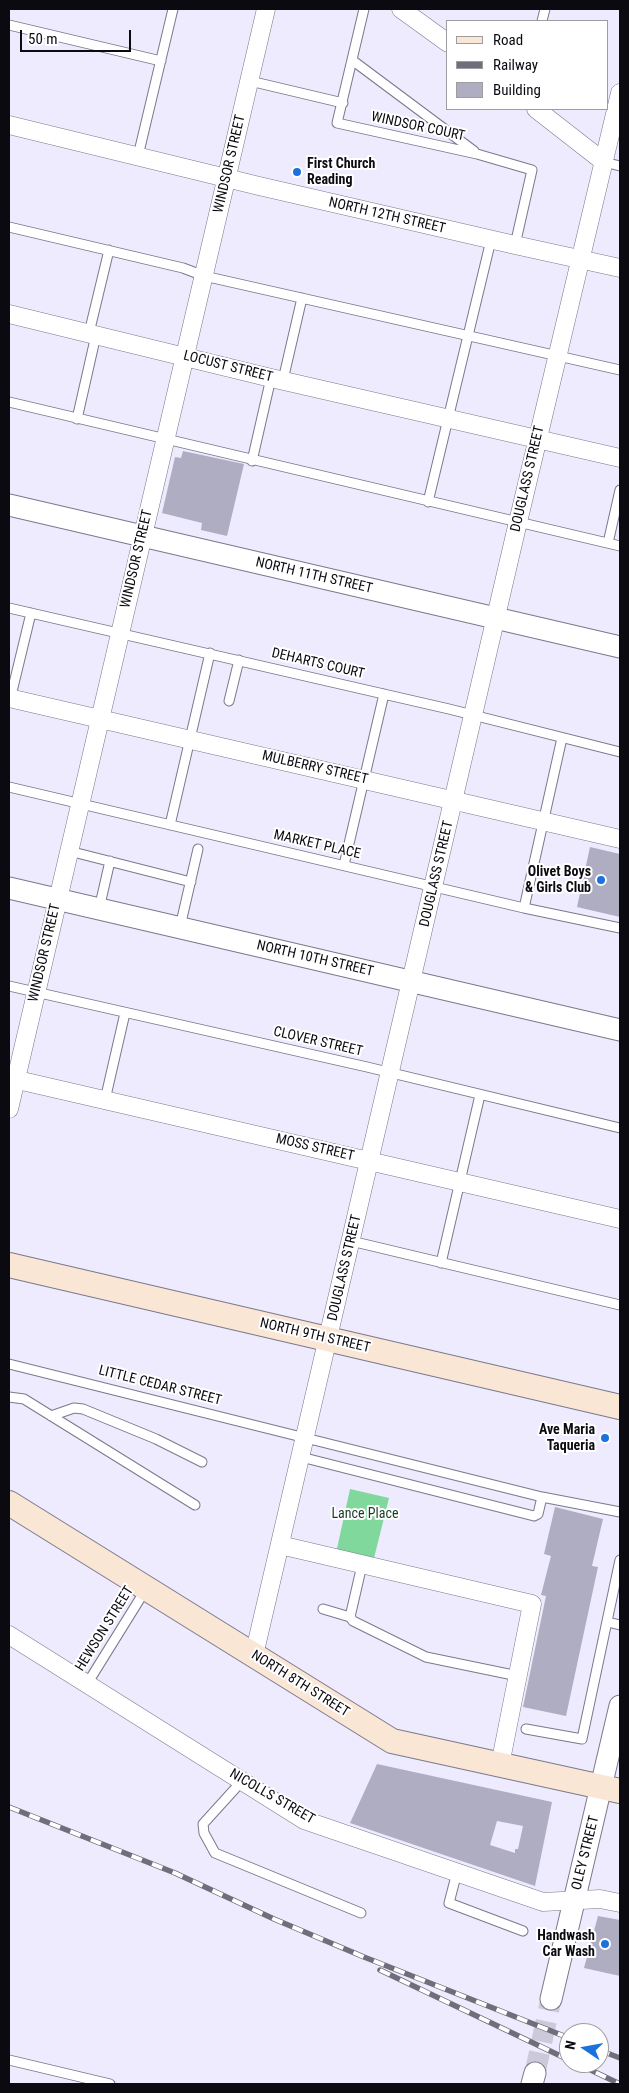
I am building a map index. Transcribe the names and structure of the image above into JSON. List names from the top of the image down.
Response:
{
  "streets": {
    "main road": ["NORTH 9TH STREET", "NORTH 8TH STREET"],
    "street": [
      "WINDSOR STREET",
      "NORTH 12TH STREET",
      "LOCUST STREET",
      "DOUGLASS STREET",
      "NORTH 11TH STREET",
      "MULBERRY STREET",
      "NORTH 10TH STREET",
      "MOSS STREET",
      "NICOLLS STREET",
      "OLEY STREET"
    ],
    "lane": [
      "WINDSOR COURT",
      "DEHARTS COURT",
      "MARKET PLACE",
      "CLOVER STREET",
      "LITTLE CEDAR STREET",
      "HEWSON STREET"
    ]
  },
  "crossings": [
    ["WINDSOR COURT", "NORTH 12TH STREET"],
    ["WINDSOR STREET", "NORTH 12TH STREET"],
    ["WINDSOR STREET", "LOCUST STREET"],
    ["WINDSOR STREET", "NORTH 11TH STREET"],
    ["WINDSOR STREET", "DEHARTS COURT"],
    ["WINDSOR STREET", "MULBERRY STREET"],
    ["WINDSOR STREET", "MARKET PLACE"],
    ["WINDSOR STREET", "NORTH 10TH STREET"],
    ["WINDSOR STREET", "CLOVER STREET"],
    ["WINDSOR STREET", "MOSS STREET"],
    ["NORTH 12TH STREET", "DOUGLASS STREET"],
    ["LOCUST STREET", "DOUGLASS STREET"],
    ["DOUGLASS STREET", "NORTH 11TH STREET"],
    ["DOUGLASS STREET", "DEHARTS COURT"],
    ["DOUGLASS STREET", "MULBERRY STREET"],
    ["DOUGLASS STREET", "MARKET PLACE"],
    ["DOUGLASS STREET", "NORTH 10TH STREET"],
    ["DOUGLASS STREET", "CLOVER STREET"],
    ["DOUGLASS STREET", "MOSS STREET"],
    ["DOUGLASS STREET", "NORTH 9TH STREET"],
    ["DOUGLASS STREET", "LITTLE CEDAR STREET"],
    ["DOUGLASS STREET", "NORTH 8TH STREET"],
    ["HEWSON STREET", "NORTH 8TH STREET"],
    ["HEWSON STREET", "NICOLLS STREET"],
    ["NORTH 8TH STREET", "OLEY STREET"],
    ["NICOLLS STREET", "OLEY STREET"]
  ],
  "parks": ["Lance Place"],
  "places": [
    "First Church Reading",
    "Olivet Boys & Girls Club",
    "Ave Maria Taqueria",
    "Handwash Car Wash"
  ],
  "legend": ["Road", "Railway", "Building"],
  "scale_bar": "50 m",
  "north": "left"
}
